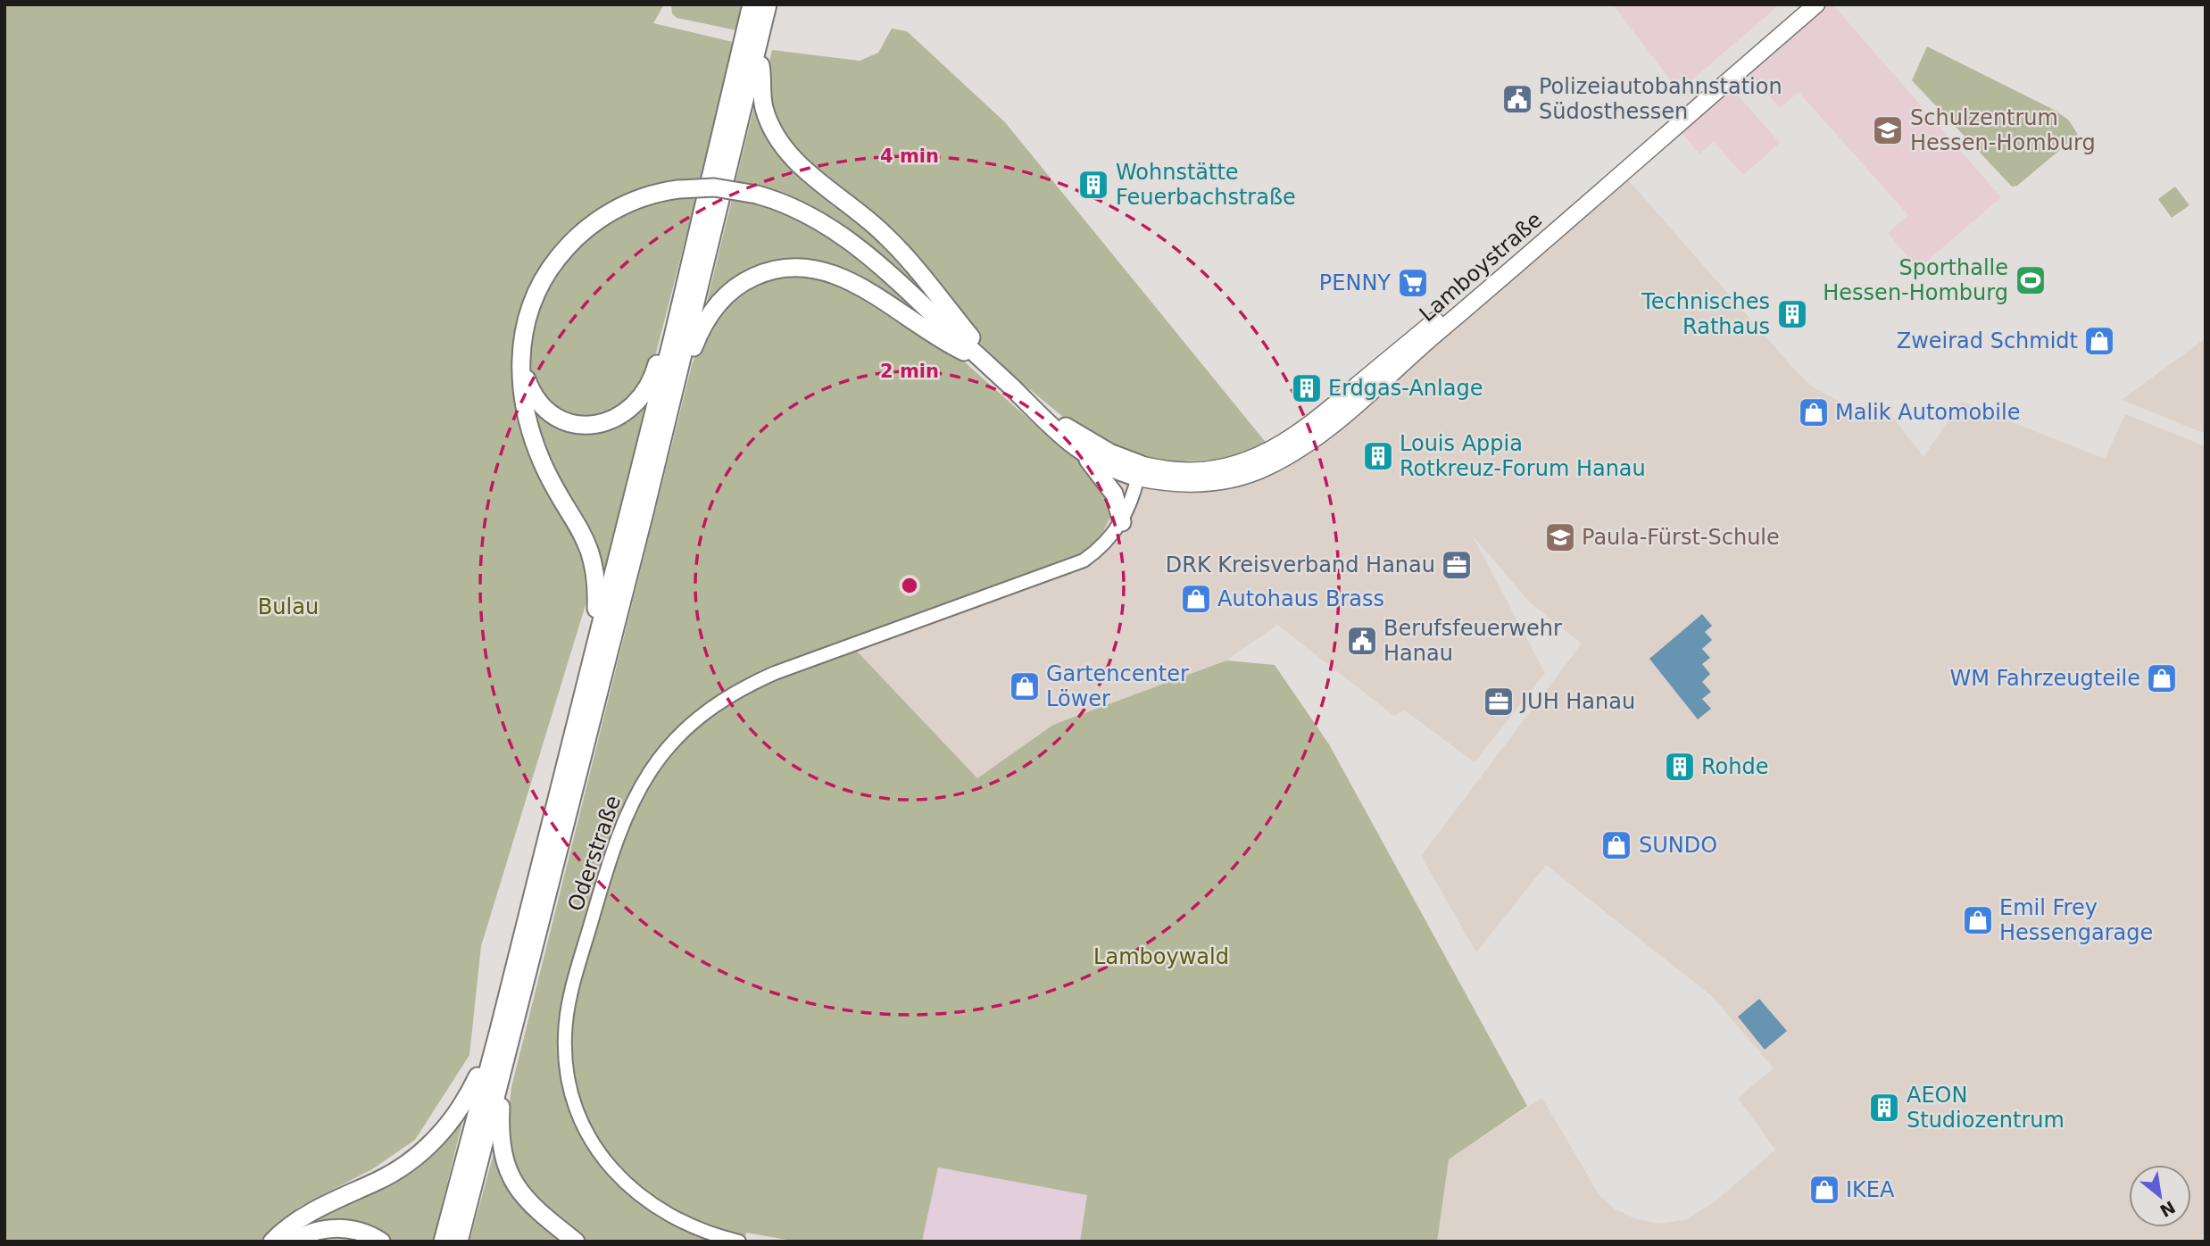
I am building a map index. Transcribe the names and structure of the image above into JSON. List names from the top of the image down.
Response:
{
  "streets": {
    "main road": ["Lamboystraße"],
    "street": ["Oderstraße"]
  },
  "crossings": [
    ["Lamboystraße", "Oderstraße"]
  ],
  "parks": ["Bulau", "Lamboywald"],
  "places": {
    "public building": ["Polizeiautobahnstation Südosthessen", "Berufsfeuerwehr Hanau"],
    "school or university": ["Schulzentrum Hessen-Homburg", "Paula-Fürst-Schule"],
    "building": [
      "Wohnstätte Feuerbachstraße",
      "Technisches Rathaus",
      "Erdgas-Anlage",
      "Louis Appia Rotkreuz-Forum Hanau",
      "Rohde",
      "AEON Studiozentrum"
    ],
    "sports": ["Sporthalle Hessen-Homburg"],
    "supermarket": ["PENNY"],
    "shop": [
      "Zweirad Schmidt",
      "Malik Automobile",
      "Autohaus Brass",
      "WM Fahrzeugteile",
      "Gartencenter Löwer",
      "SUNDO",
      "Emil Frey Hessengarage",
      "IKEA"
    ],
    "office": ["DRK Kreisverband Hanau", "JUH Hanau"]
  },
  "north": "bottom right",
  "rings": ["4 min", "2 min"]
}
